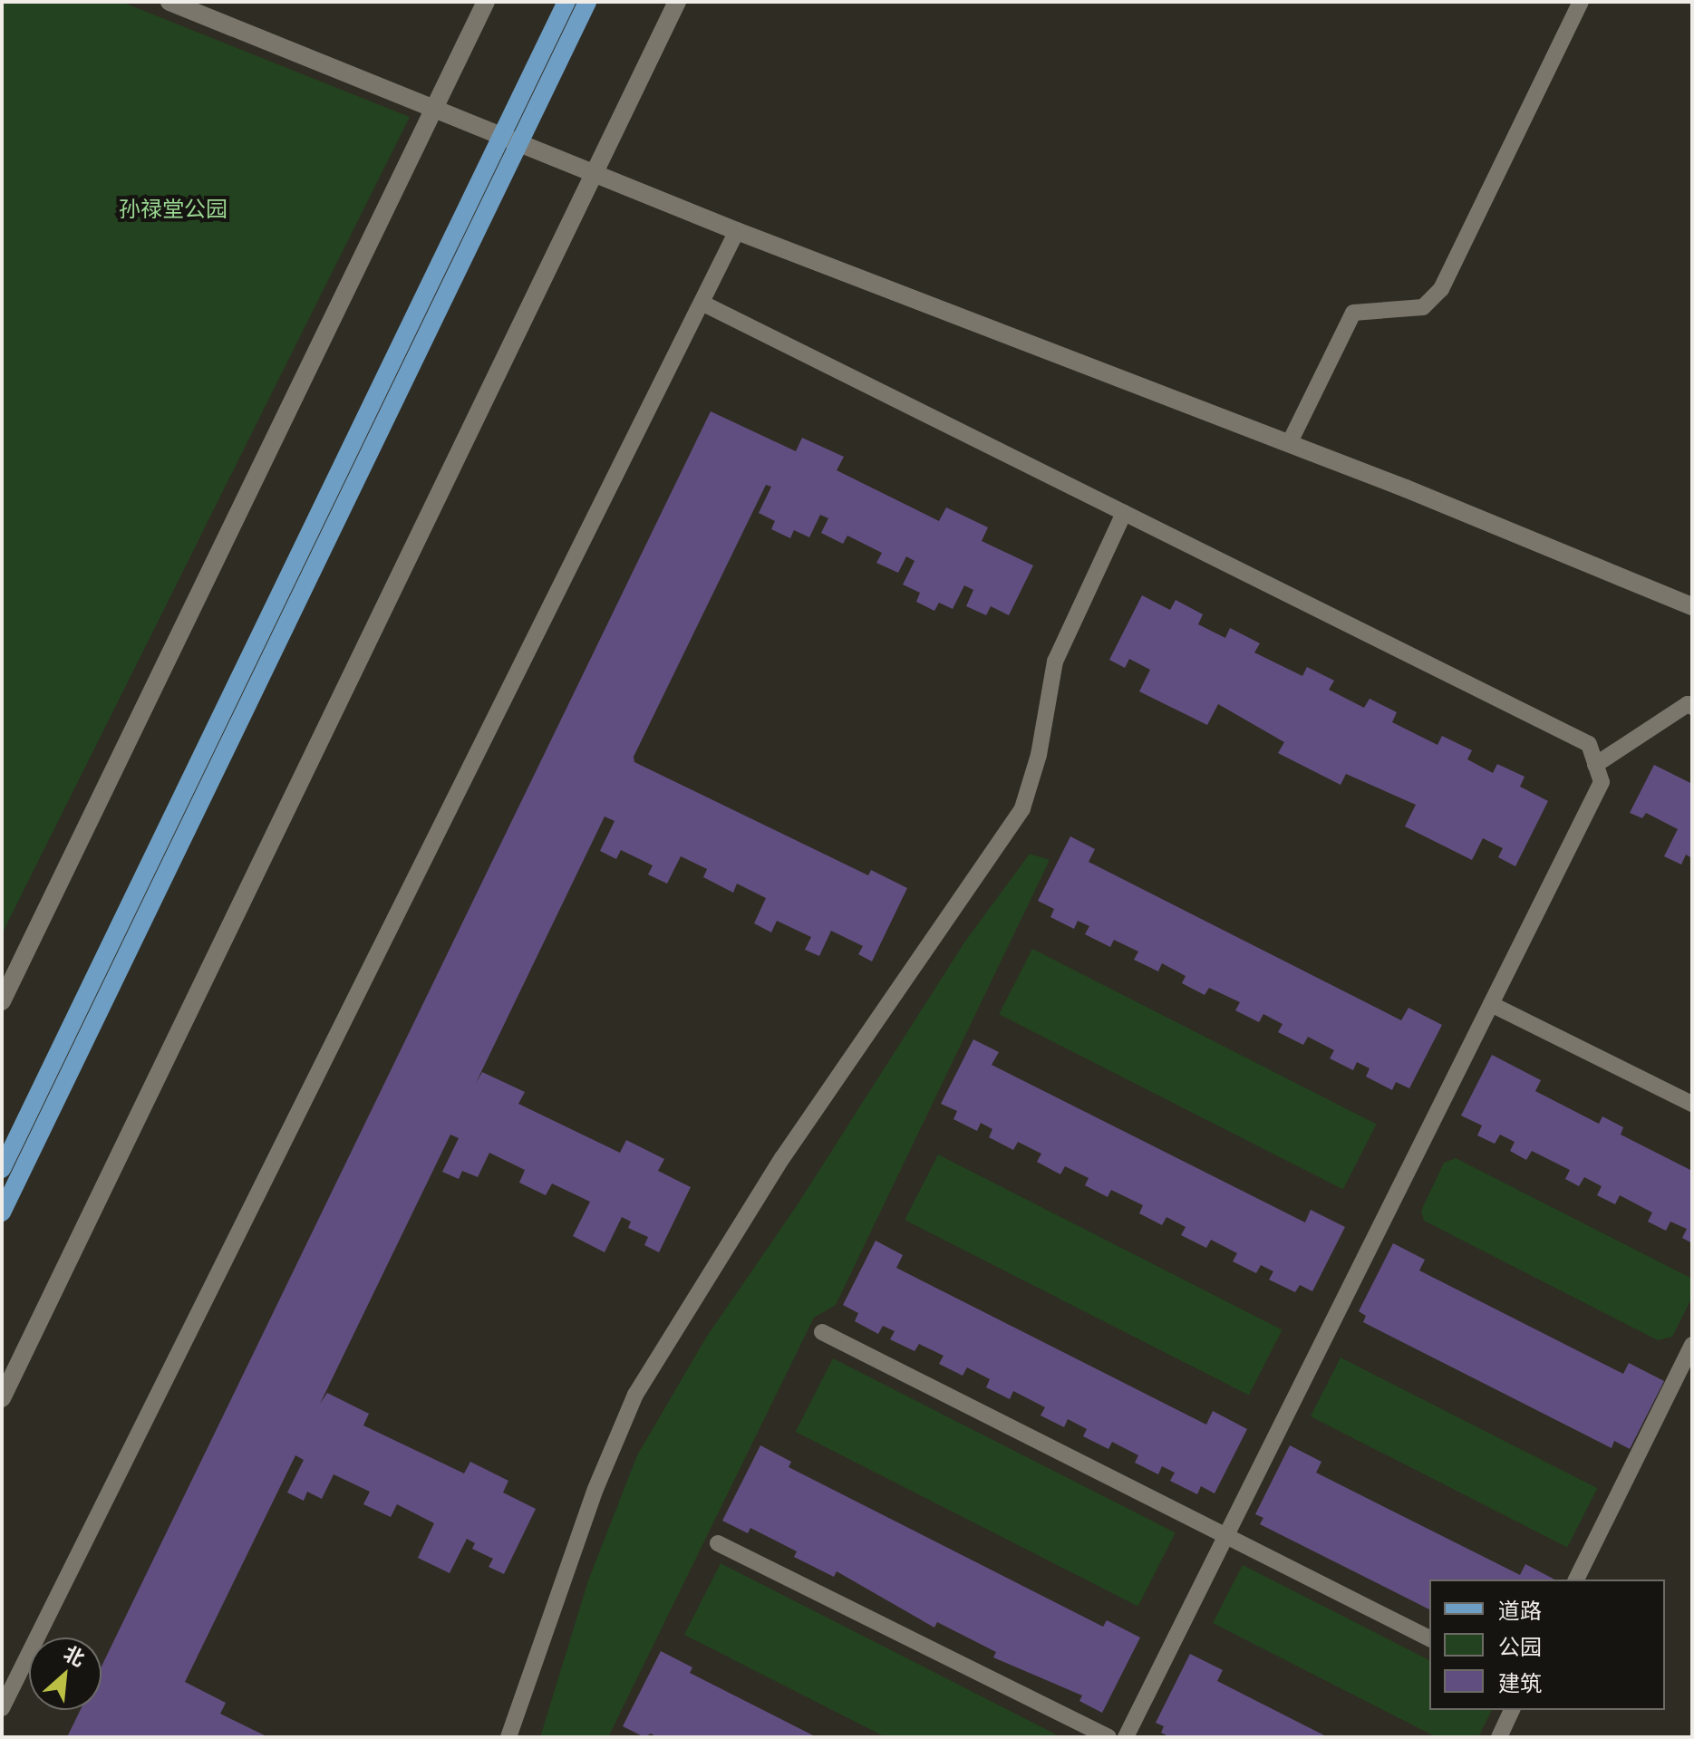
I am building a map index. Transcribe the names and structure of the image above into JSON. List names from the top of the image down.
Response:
{
  "parks": ["孙禄堂公园"],
  "legend": ["道路", "公园", "建筑"],
  "north": "top right"
}
